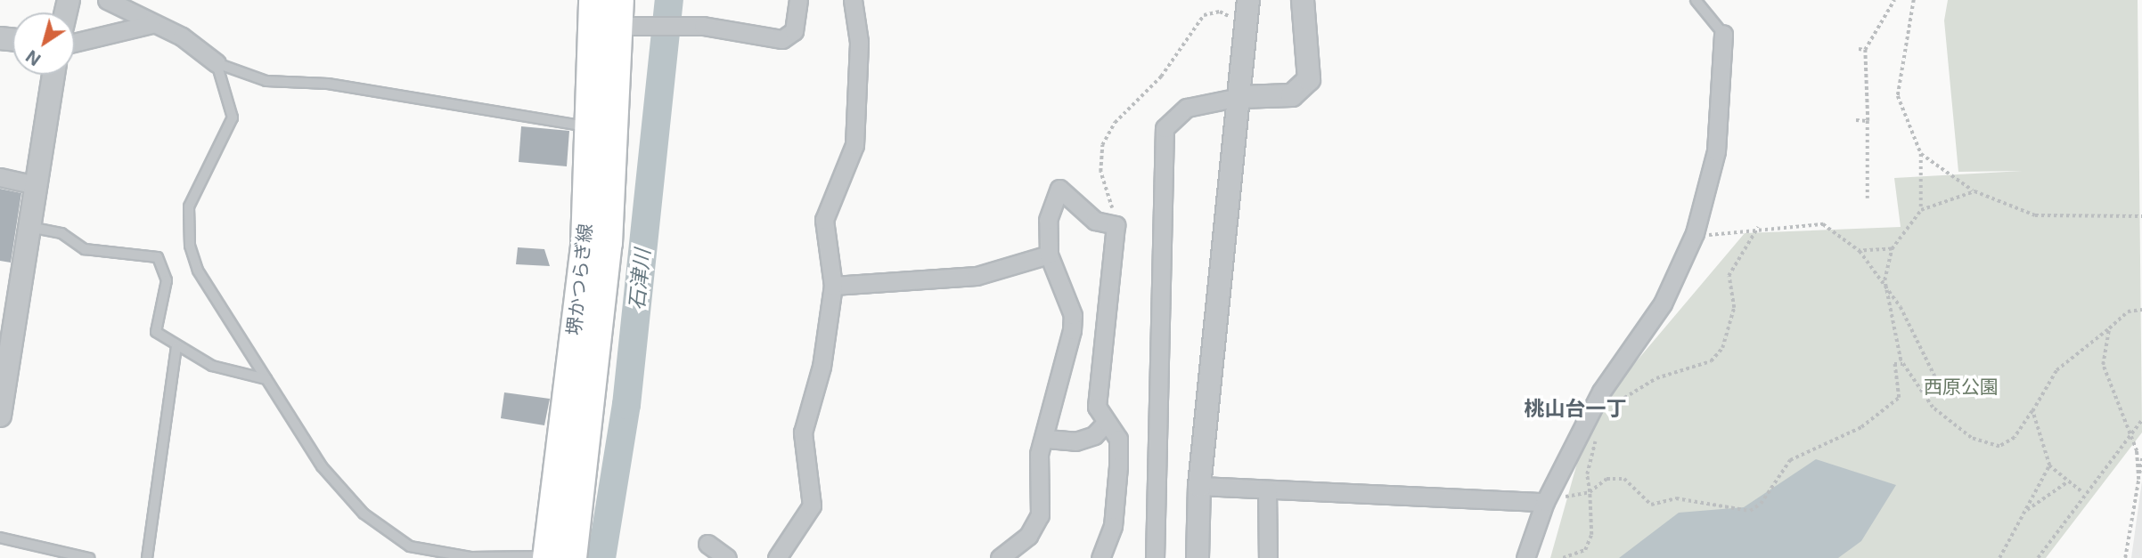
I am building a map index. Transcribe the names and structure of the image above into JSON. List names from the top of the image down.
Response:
{
  "streets": {
    "main road": ["堺かつらぎ線"]
  },
  "districts": ["桃山台一丁"],
  "water": ["石津川"],
  "parks": ["西原公園"],
  "north": "bottom left"
}
